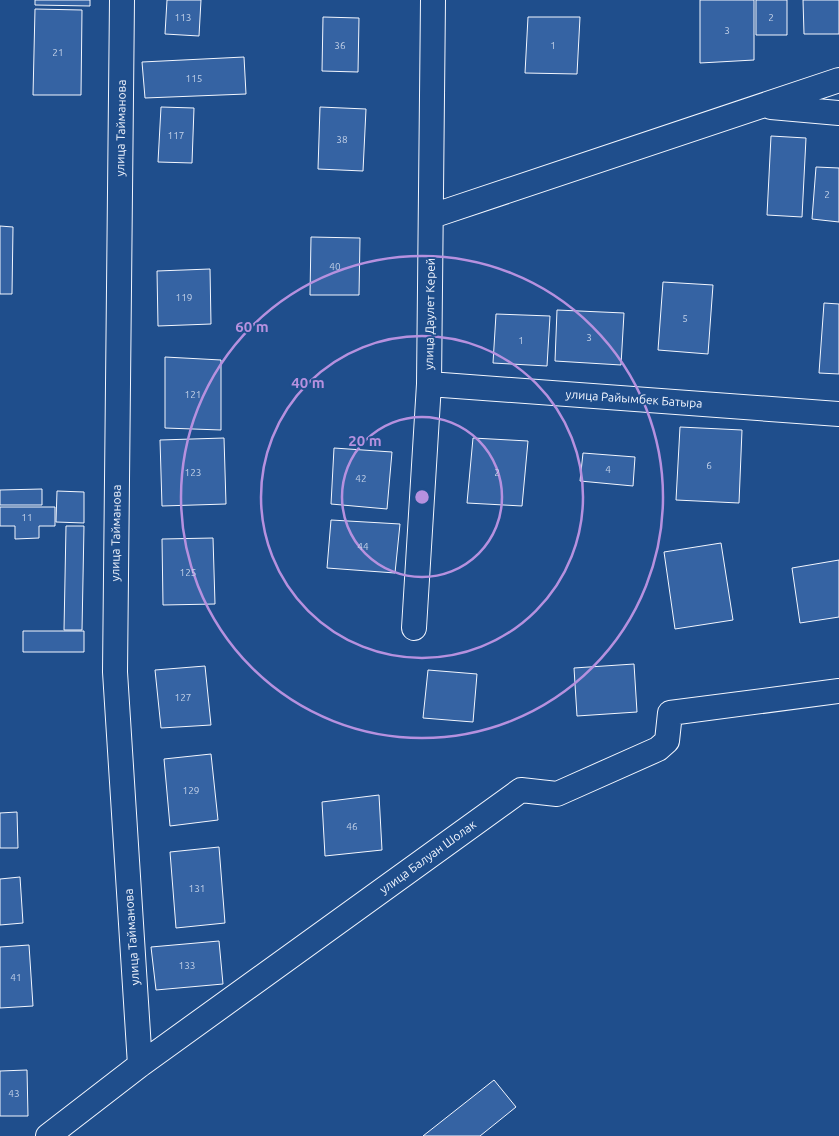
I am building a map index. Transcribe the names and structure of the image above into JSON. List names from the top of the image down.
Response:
{
  "streets": {
    "street": [
      "улица Тайманова",
      "улица Даулет Керей",
      "улица Райымбек Батыра",
      "улица Балуан Шолак"
    ]
  },
  "crossings": [
    ["улица Тайманова", "улица Балуан Шолак"],
    ["улица Даулет Керей", "улица Райымбек Батыра"]
  ],
  "house_numbers": [
    "113",
    "2",
    "3",
    "36",
    "1",
    "21",
    "115",
    "117",
    "38",
    "2",
    "40",
    "119",
    "5",
    "3",
    "1",
    "121",
    "6",
    "4",
    "123",
    "2",
    "42",
    "11",
    "44",
    "125",
    "127",
    "129",
    "46",
    "131",
    "133",
    "41",
    "43"
  ],
  "rings": ["60 m", "40 m", "20 m"]
}
